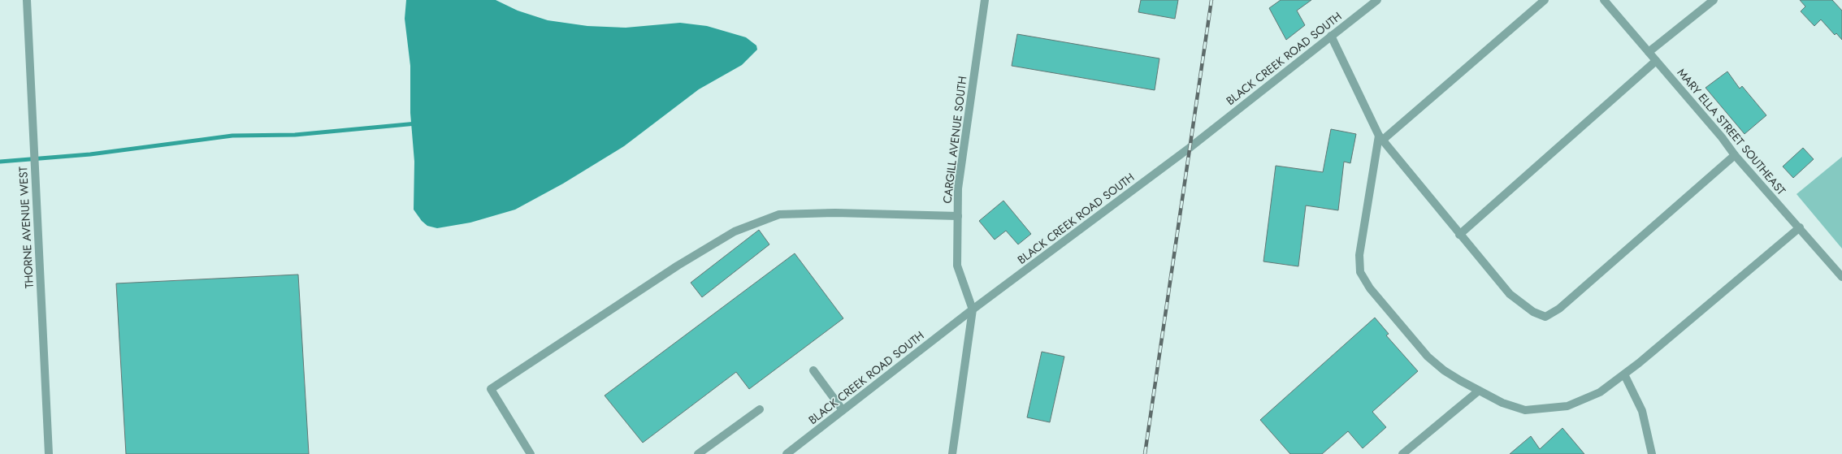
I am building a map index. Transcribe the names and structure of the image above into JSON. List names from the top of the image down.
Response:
{
  "streets": {
    "street": [
      "BLACK CREEK ROAD SOUTH",
      "MARY ELLA STREET SOUTHEAST",
      "CARGILL AVENUE SOUTH",
      "THORNE AVENUE WEST"
    ]
  },
  "crossings": [
    ["BLACK CREEK ROAD SOUTH", "CARGILL AVENUE SOUTH"]
  ]
}
